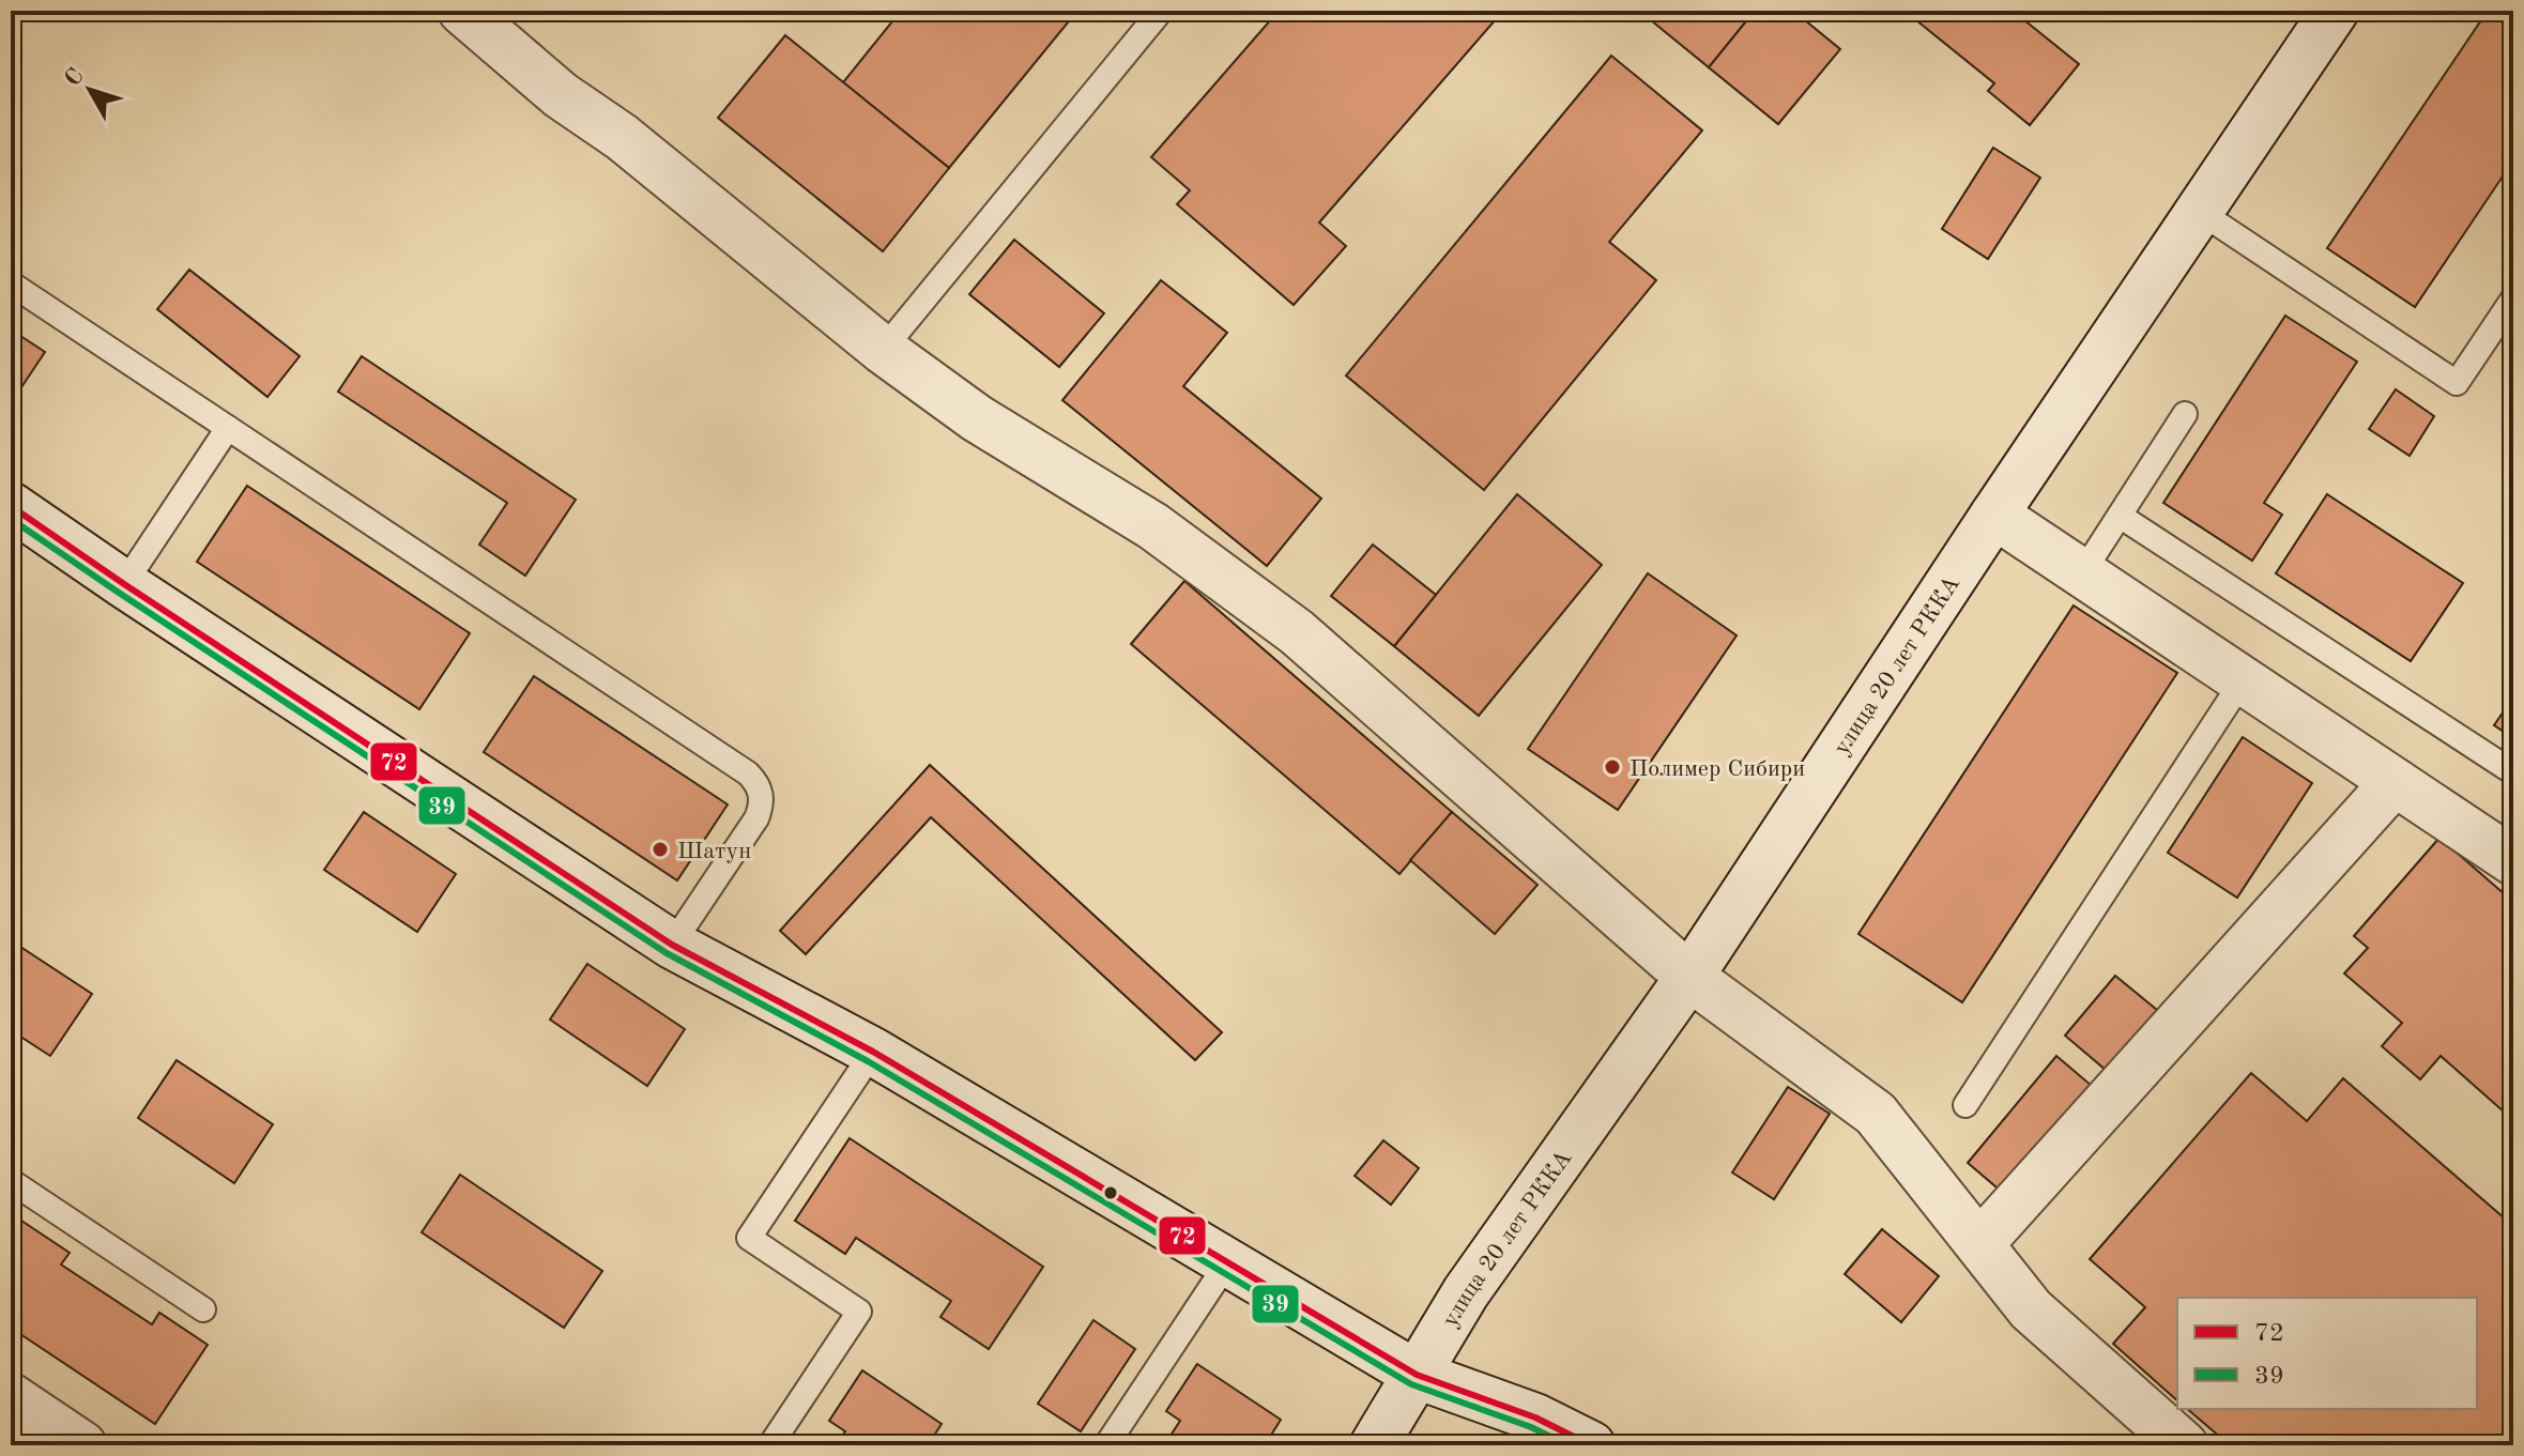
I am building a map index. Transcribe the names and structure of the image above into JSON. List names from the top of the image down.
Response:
{
  "streets": {
    "street": ["улица 20 лет РККА"]
  },
  "places": ["Полимер Сибири", "Шатун"],
  "lines": ["transit line 72", "transit line 39"],
  "legend": ["72", "39"],
  "north": "top left"
}
